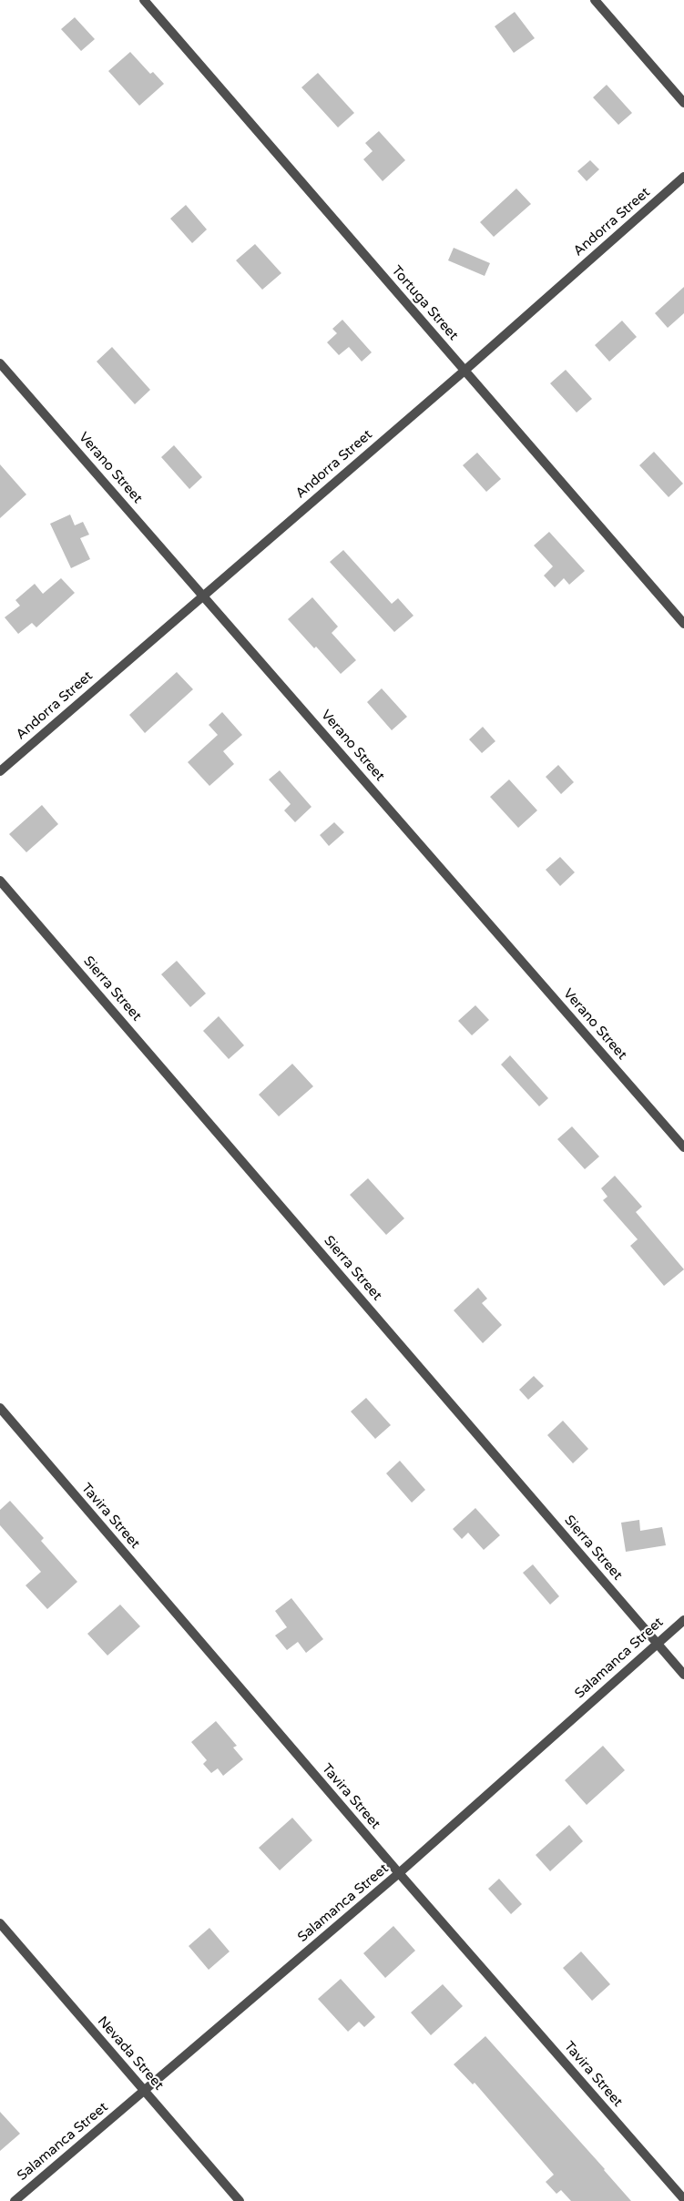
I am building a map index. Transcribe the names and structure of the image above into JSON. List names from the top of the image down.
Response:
{
  "streets": {
    "street": [
      "Andorra Street",
      "Tortuga Street",
      "Verano Street",
      "Sierra Street",
      "Tavira Street",
      "Salamanca Street",
      "Nevada Street"
    ]
  },
  "crossings": [
    ["Andorra Street", "Tortuga Street"],
    ["Andorra Street", "Verano Street"],
    ["Sierra Street", "Salamanca Street"],
    ["Tavira Street", "Salamanca Street"],
    ["Salamanca Street", "Nevada Street"]
  ]
}
